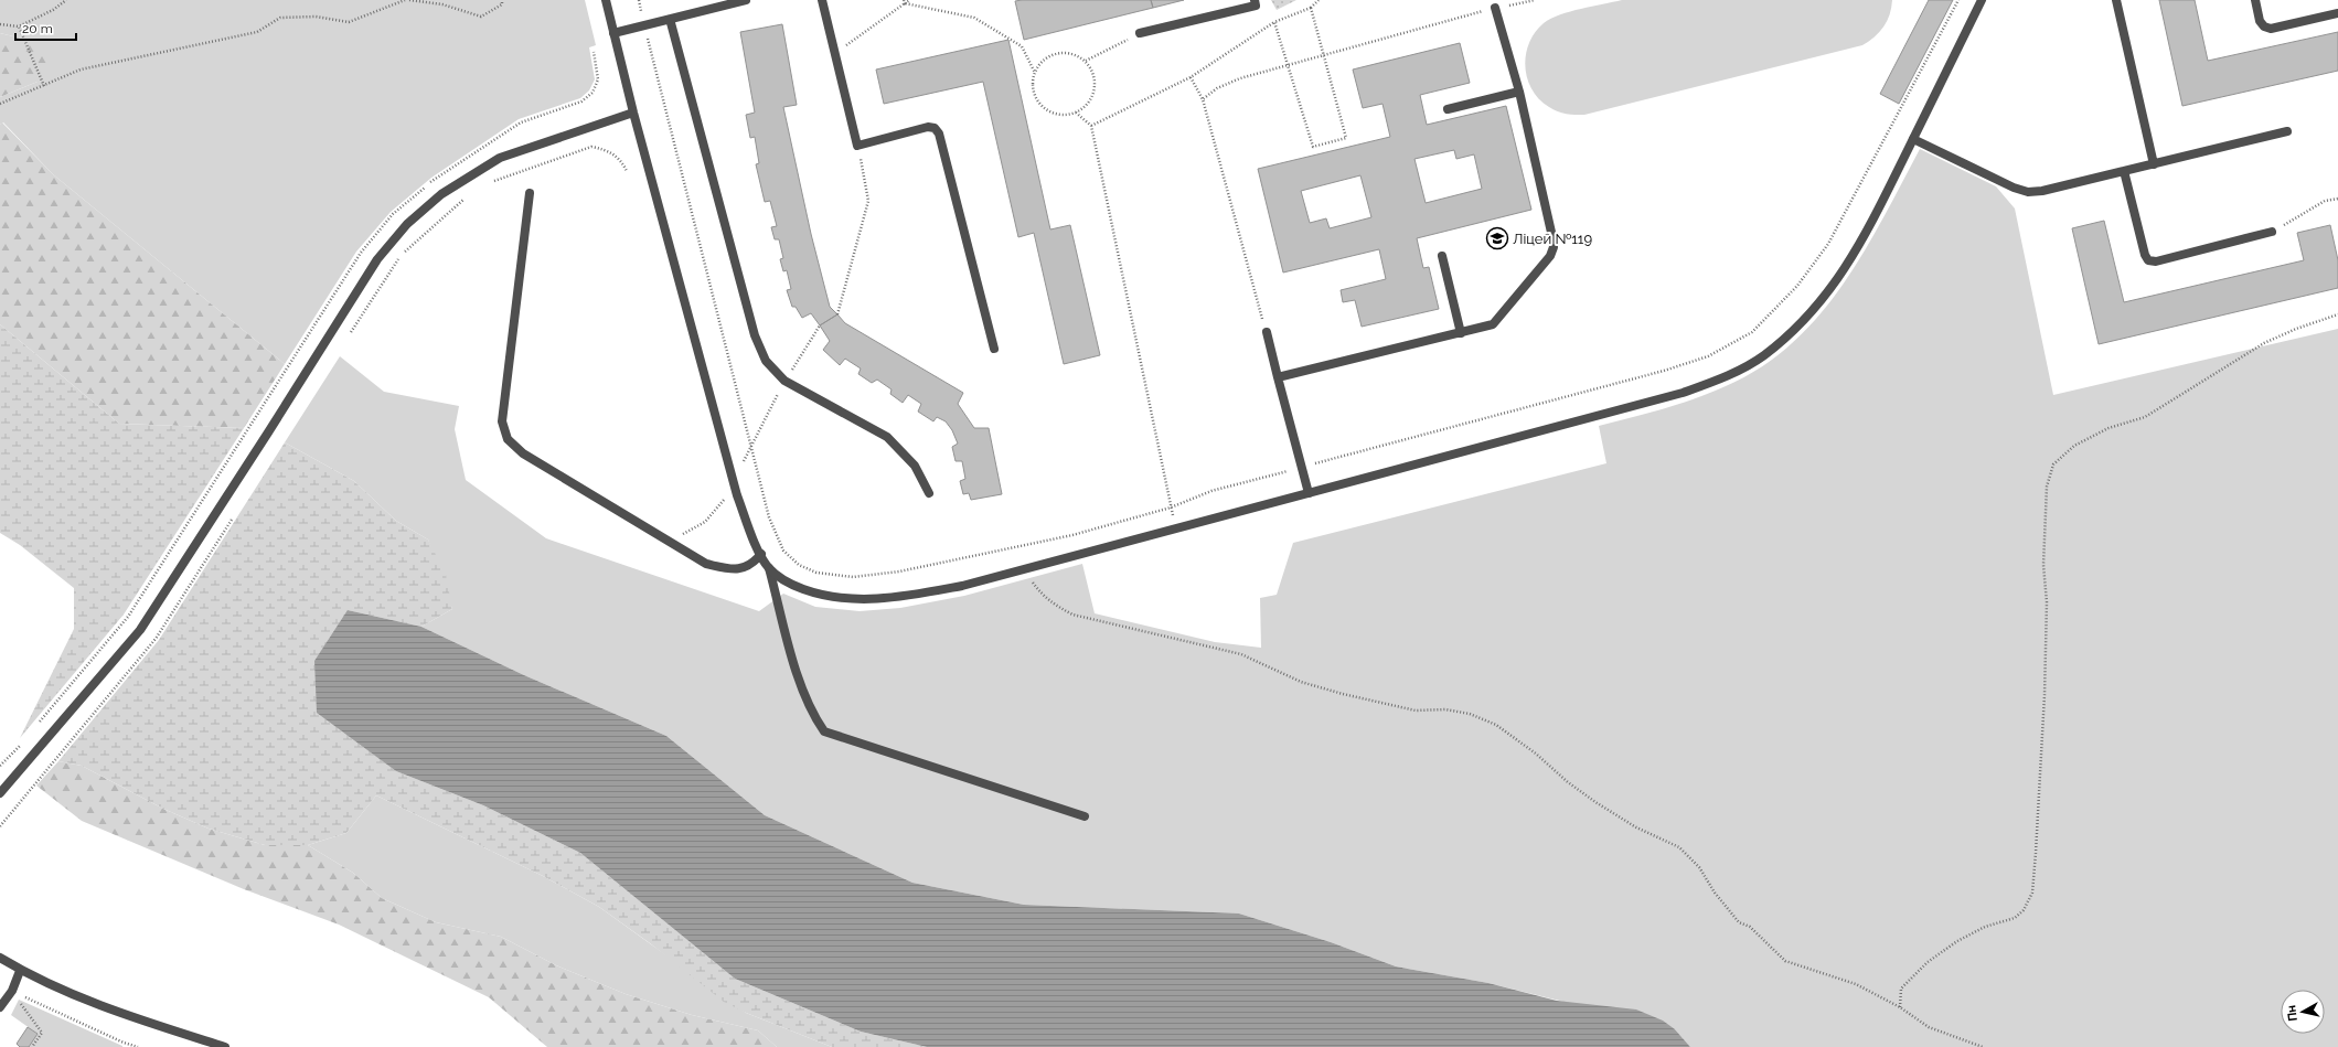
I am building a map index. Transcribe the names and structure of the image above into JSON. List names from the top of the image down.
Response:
{
  "places": {
    "school or university": ["Ліцей №119"]
  },
  "scale_bar": "20 m",
  "north": "left"
}
